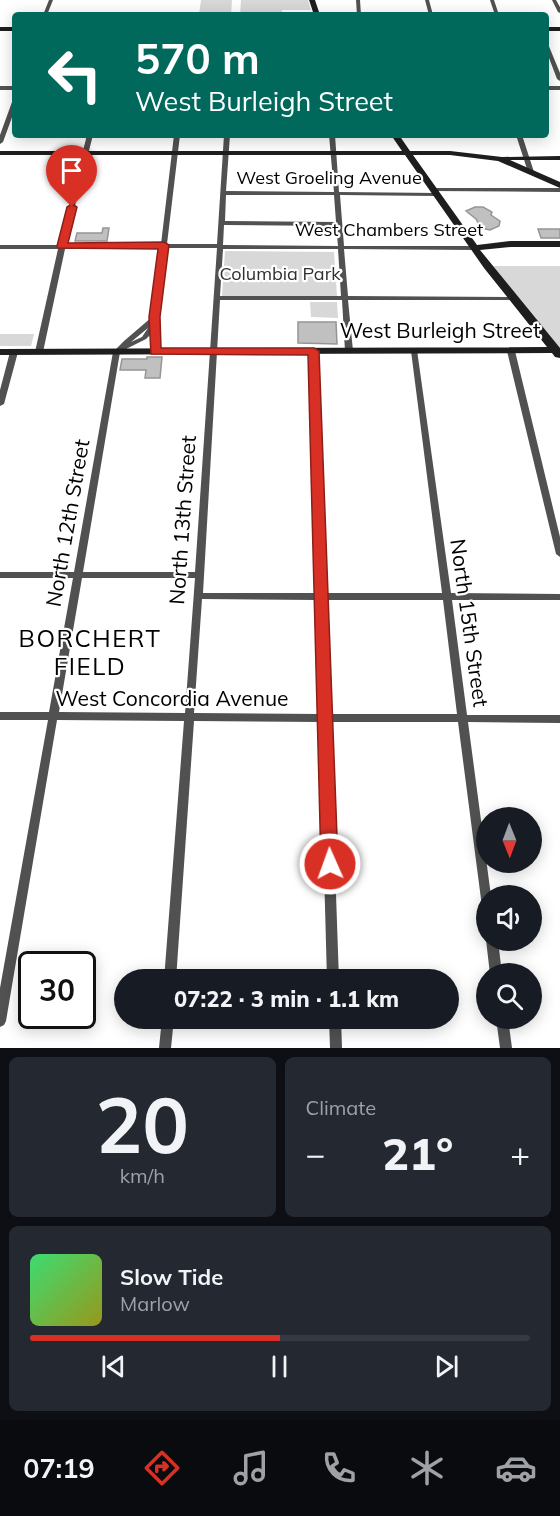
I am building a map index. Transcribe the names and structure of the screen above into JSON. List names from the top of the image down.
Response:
{
  "streets": {
    "main road": ["West Chambers Street", "West Burleigh Street"],
    "street": [
      "West Groeling Avenue",
      "North 13th Street",
      "North 12th Street",
      "North 15th Street",
      "West Concordia Avenue"
    ]
  },
  "crossings": [
    ["West Groeling Avenue", "North 13th Street"],
    ["West Chambers Street", "North 13th Street"],
    ["West Burleigh Street", "North 13th Street"],
    ["West Burleigh Street", "North 12th Street"],
    ["West Burleigh Street", "North 15th Street"],
    ["North 13th Street", "West Concordia Avenue"],
    ["North 12th Street", "West Concordia Avenue"],
    ["North 15th Street", "West Concordia Avenue"]
  ],
  "districts": ["BORCHERT FIELD"],
  "parks": ["Columbia Park"],
  "north": "bottom",
  "page": {
    "turn": ["570 m", "West Burleigh Street"],
    "limit": "30",
    "trip": "07:22 · 3 min · 1.1 km",
    "tile": [
      ["20", "km/h"],
      "Climate"
    ],
    "heat": ["−", "21°", "+"],
    "song": ["Slow Tide", "Marlow"],
    "tabs": "07:19"
  }
}
